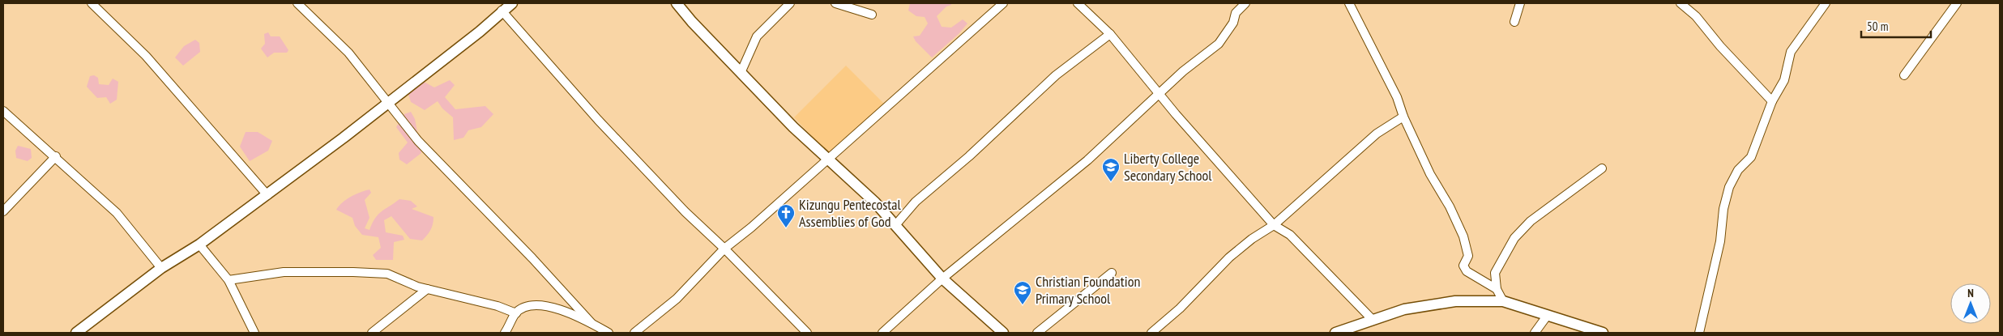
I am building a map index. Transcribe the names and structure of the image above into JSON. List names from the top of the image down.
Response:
{
  "places": {
    "school or university": ["Liberty College Secondary School", "Christian Foundation Primary School"],
    "church": ["Kizungu Pentecostal Assemblies of God"]
  },
  "scale_bar": "50 m",
  "north": "top"
}
